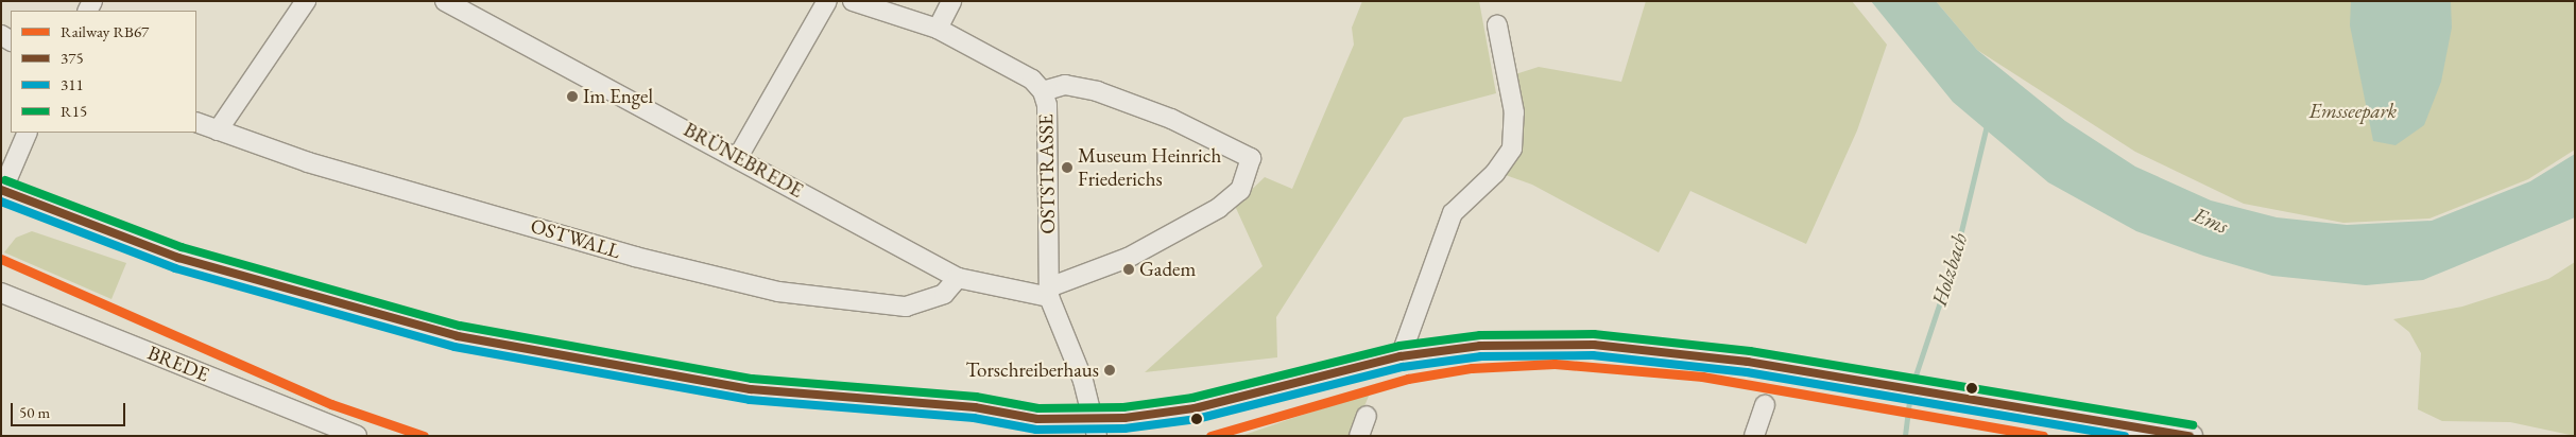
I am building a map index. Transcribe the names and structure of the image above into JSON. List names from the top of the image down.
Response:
{
  "streets": {
    "street": [
      "BRÜNEBREDE",
      "OSTSTRASSE",
      "OSTWALL",
      "BREDE"
    ]
  },
  "crossings": [
    ["BRÜNEBREDE", "OSTSTRASSE"],
    ["BRÜNEBREDE", "OSTWALL"]
  ],
  "water": ["Ems", "Holzbach"],
  "parks": ["Emsseepark"],
  "places": [
    "Im Engel",
    "Museum Heinrich Friederichs",
    "Gadem",
    "Torschreiberhaus"
  ],
  "lines": [
    "transit line R15",
    "transit line 375",
    "transit line 311",
    "rail line RB67"
  ],
  "legend": [
    "Railway RB67",
    "375",
    "311",
    "R15"
  ],
  "scale_bar": "50 m"
}
